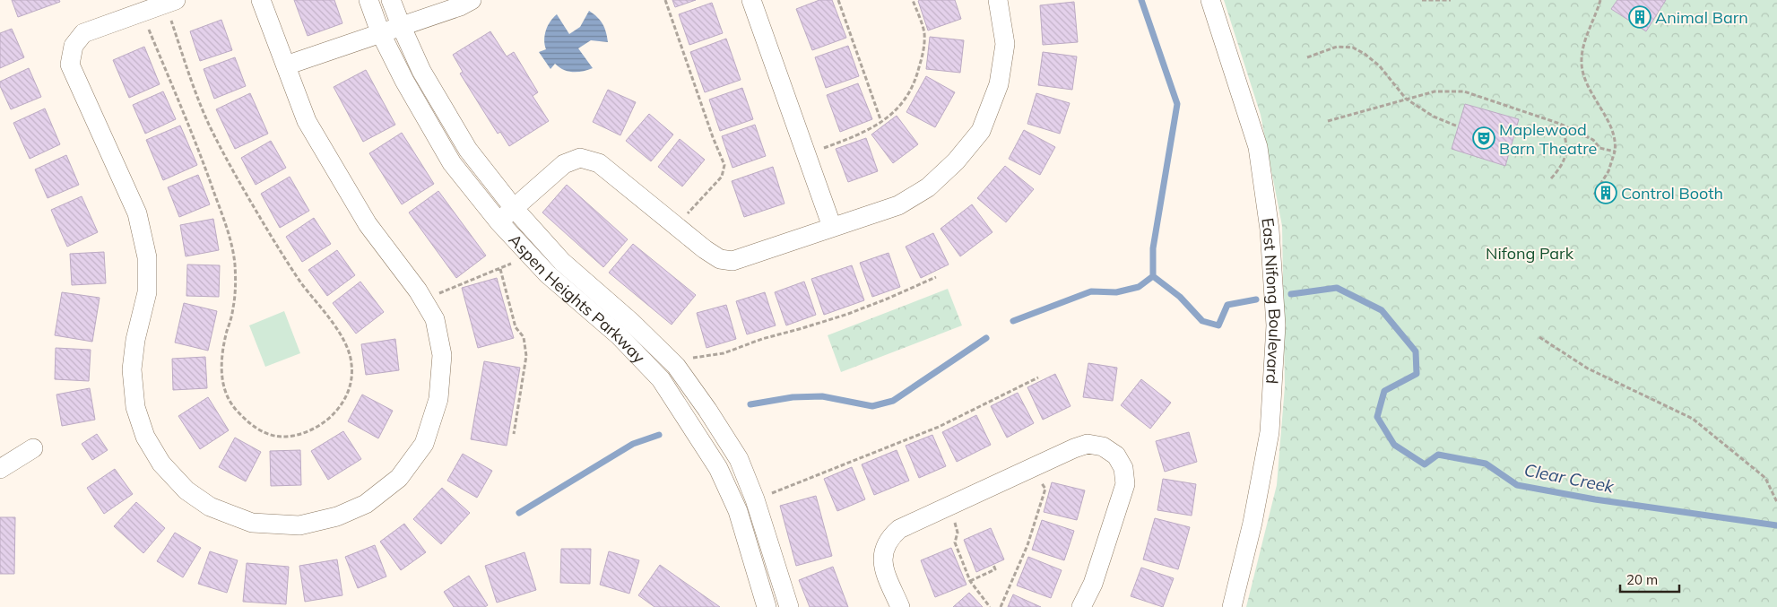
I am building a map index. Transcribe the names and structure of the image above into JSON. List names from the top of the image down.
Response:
{
  "streets": {
    "street": ["Aspen Heights Parkway", "East Nifong Boulevard"]
  },
  "water": ["Clear Creek"],
  "parks": ["Nifong Park"],
  "places": {
    "building": ["Animal Barn", "Control Booth"],
    "theatre": ["Maplewood Barn Theatre"]
  },
  "scale_bar": "20 m"
}
